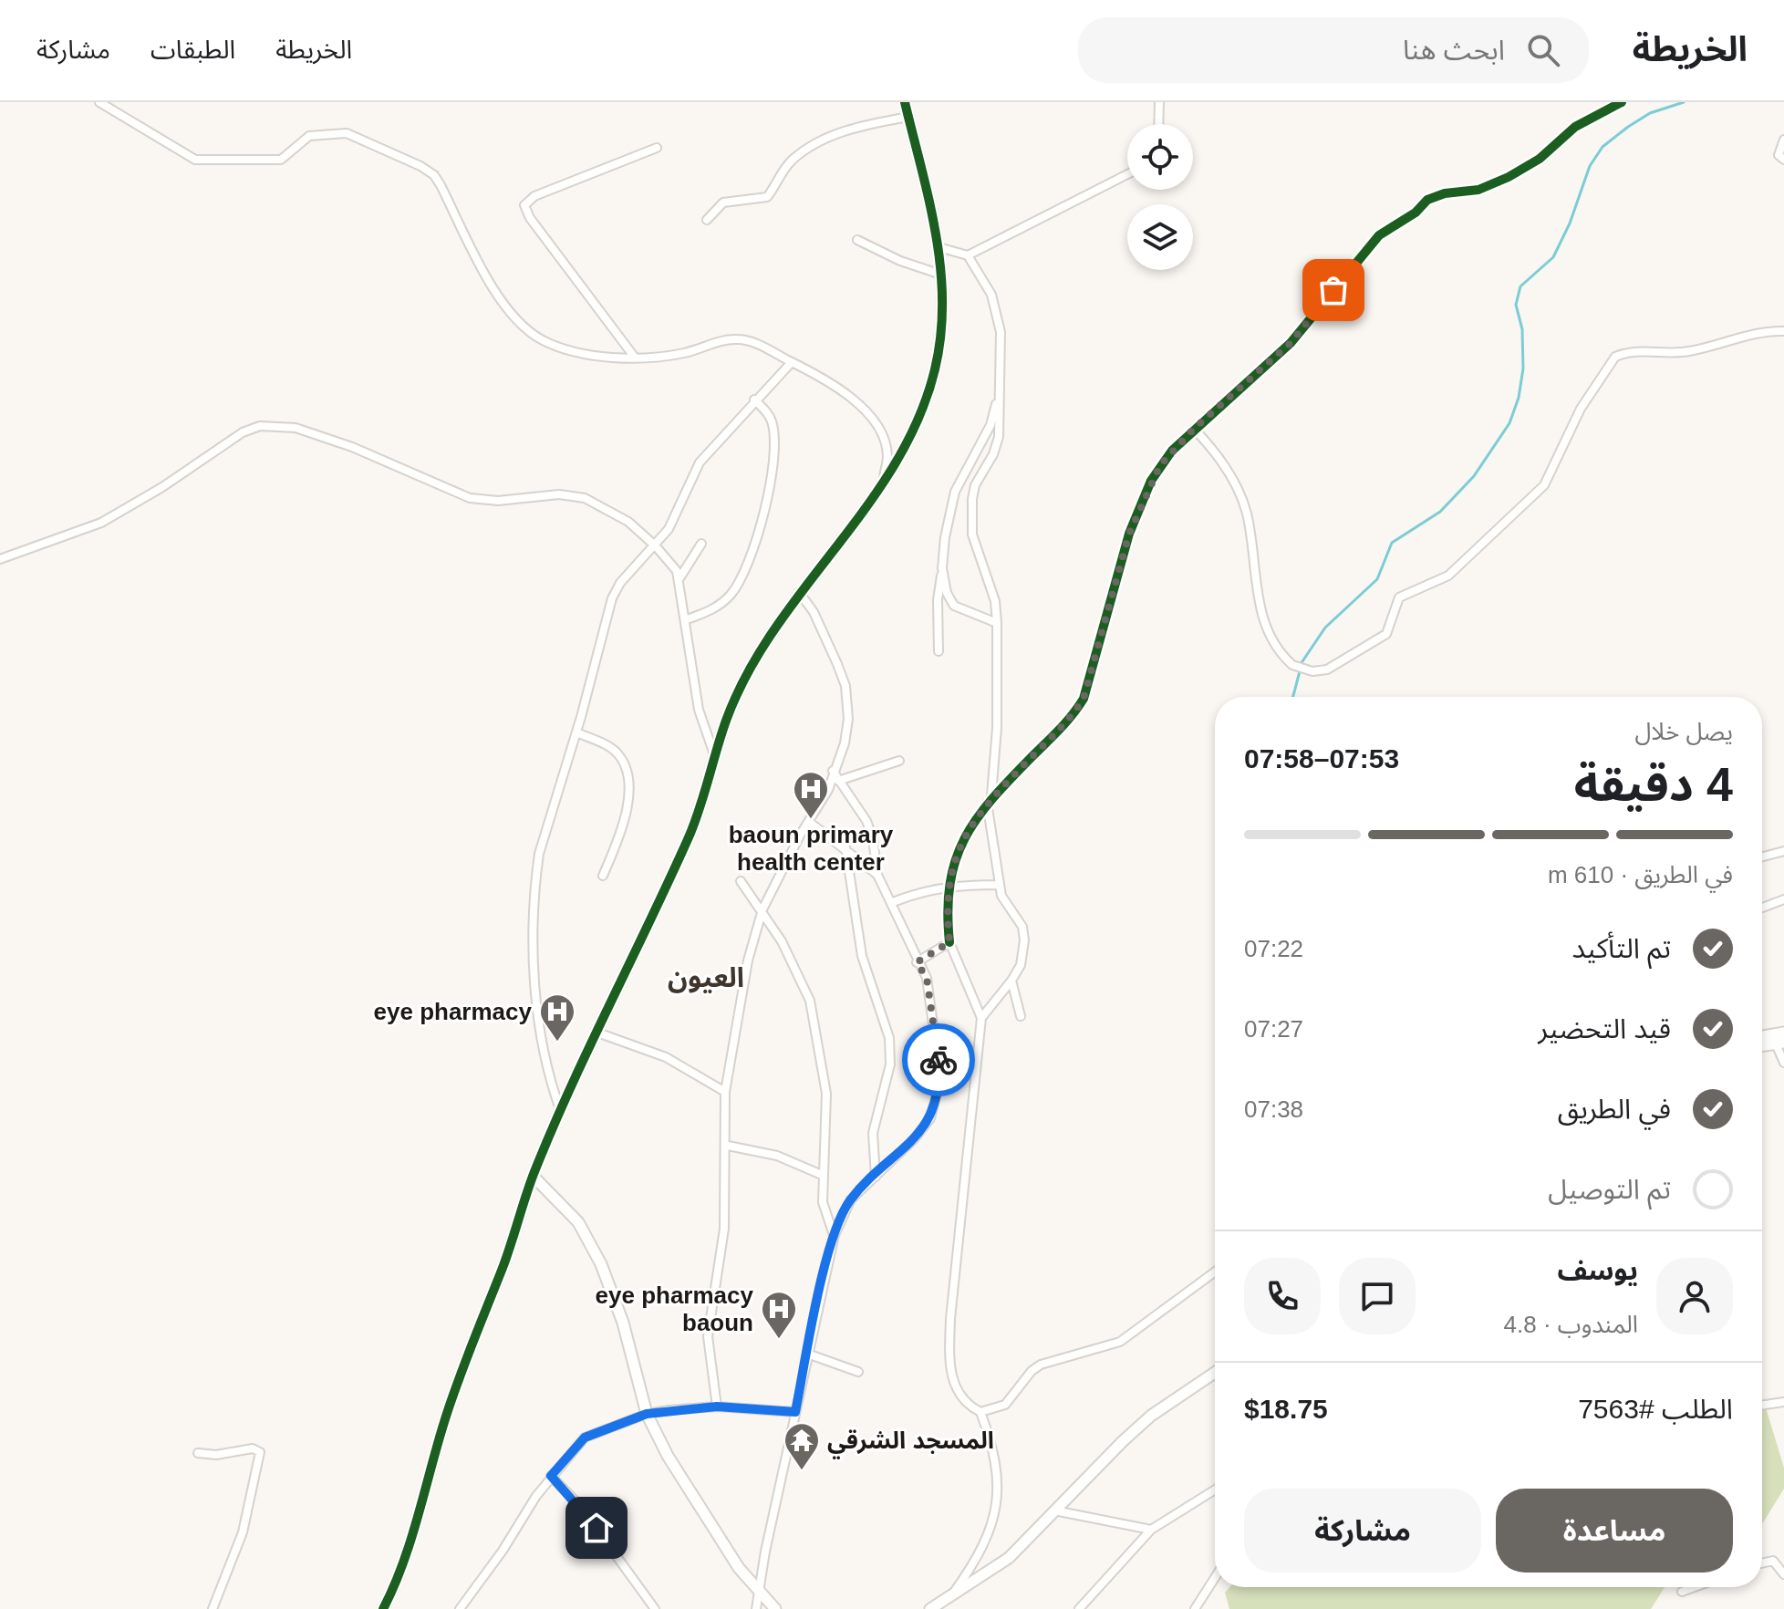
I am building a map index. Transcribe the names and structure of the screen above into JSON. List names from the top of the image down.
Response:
{
  "districts": ["العيون"],
  "places": {
    "hospital": ["baoun primary health center", "eye pharmacy", "eye pharmacy baoun"],
    "temple": ["المسجد الشرقي"]
  },
  "page": {
    "header": "الخريطة",
    "search": "ابحث هنا",
    "nav": ["الخريطة", "الطبقات", "مشاركة"],
    "heading": ["4 دقيقة", "يصل خلال", "07:53–07:58"],
    "panel": [
      "يوسف",
      "المندوب · 4.8",
      "الطلب #7563",
      "$18.75"
    ],
    "bar": "في الطريق · 610 m",
    "list": [
      ["تم التأكيد", "07:22"],
      ["قيد التحضير", "07:27"],
      ["في الطريق", "07:38"],
      "تم التوصيل"
    ],
    "buttons": ["مساعدة", "مشاركة"]
  }
}
